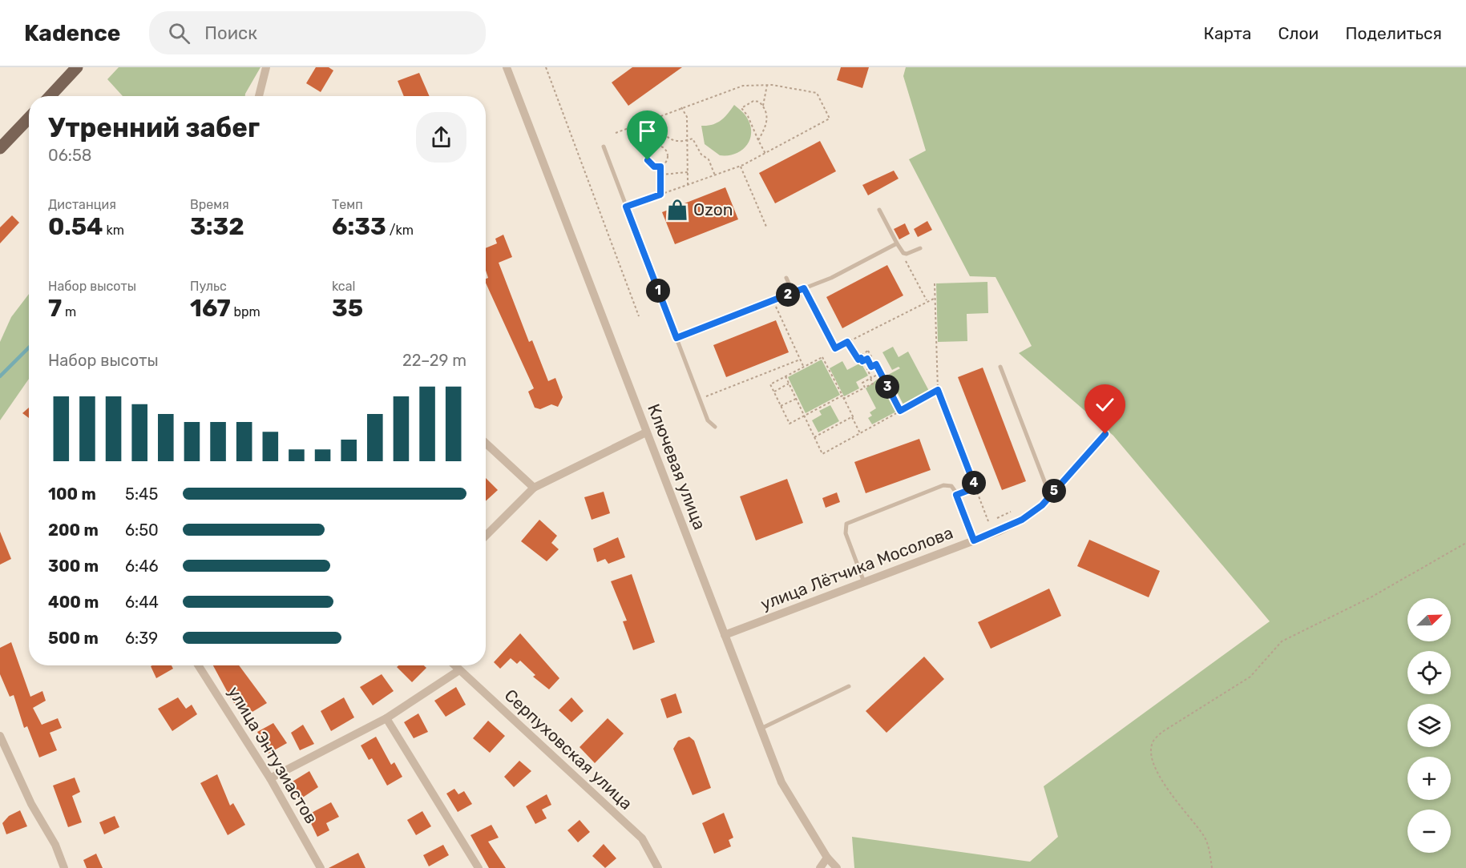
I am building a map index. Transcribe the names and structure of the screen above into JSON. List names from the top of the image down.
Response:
{
  "streets": {
    "street": [
      "Ключевая улица",
      "улица Лётчика Мосолова",
      "Серпуховская улица",
      "улица Энтузиастов"
    ]
  },
  "crossings": [
    ["Ключевая улица", "улица Лётчика Мосолова"]
  ],
  "places": {
    "shop": ["Ozon"]
  },
  "north": "top right",
  "page": {
    "header": "Kadence",
    "search": "Поиск",
    "nav": ["Карта", "Слои", "Поделиться"],
    "heading": ["Утренний забег", "06:58"],
    "stats": [
      ["Дистанция", "0.54 km"],
      ["Время", "3:32"],
      ["Темп", "6:33 /km"],
      ["Набор высоты", "7 m"],
      ["Пульс", "167 bpm"],
      ["kcal", "35"]
    ],
    "pins": [
      "1",
      "2",
      "3",
      "4",
      "5"
    ],
    "chart": ["Набор высоты", "22–29 m"],
    "list": [
      {
        "name": "100 m",
        "note": "5:45"
      },
      {
        "name": "200 m",
        "note": "6:50"
      },
      {
        "name": "300 m",
        "note": "6:46"
      },
      {
        "name": "400 m",
        "note": "6:44"
      },
      {
        "name": "500 m",
        "note": "6:39"
      }
    ],
    "map_buttons": ["+", "−"]
  }
}
